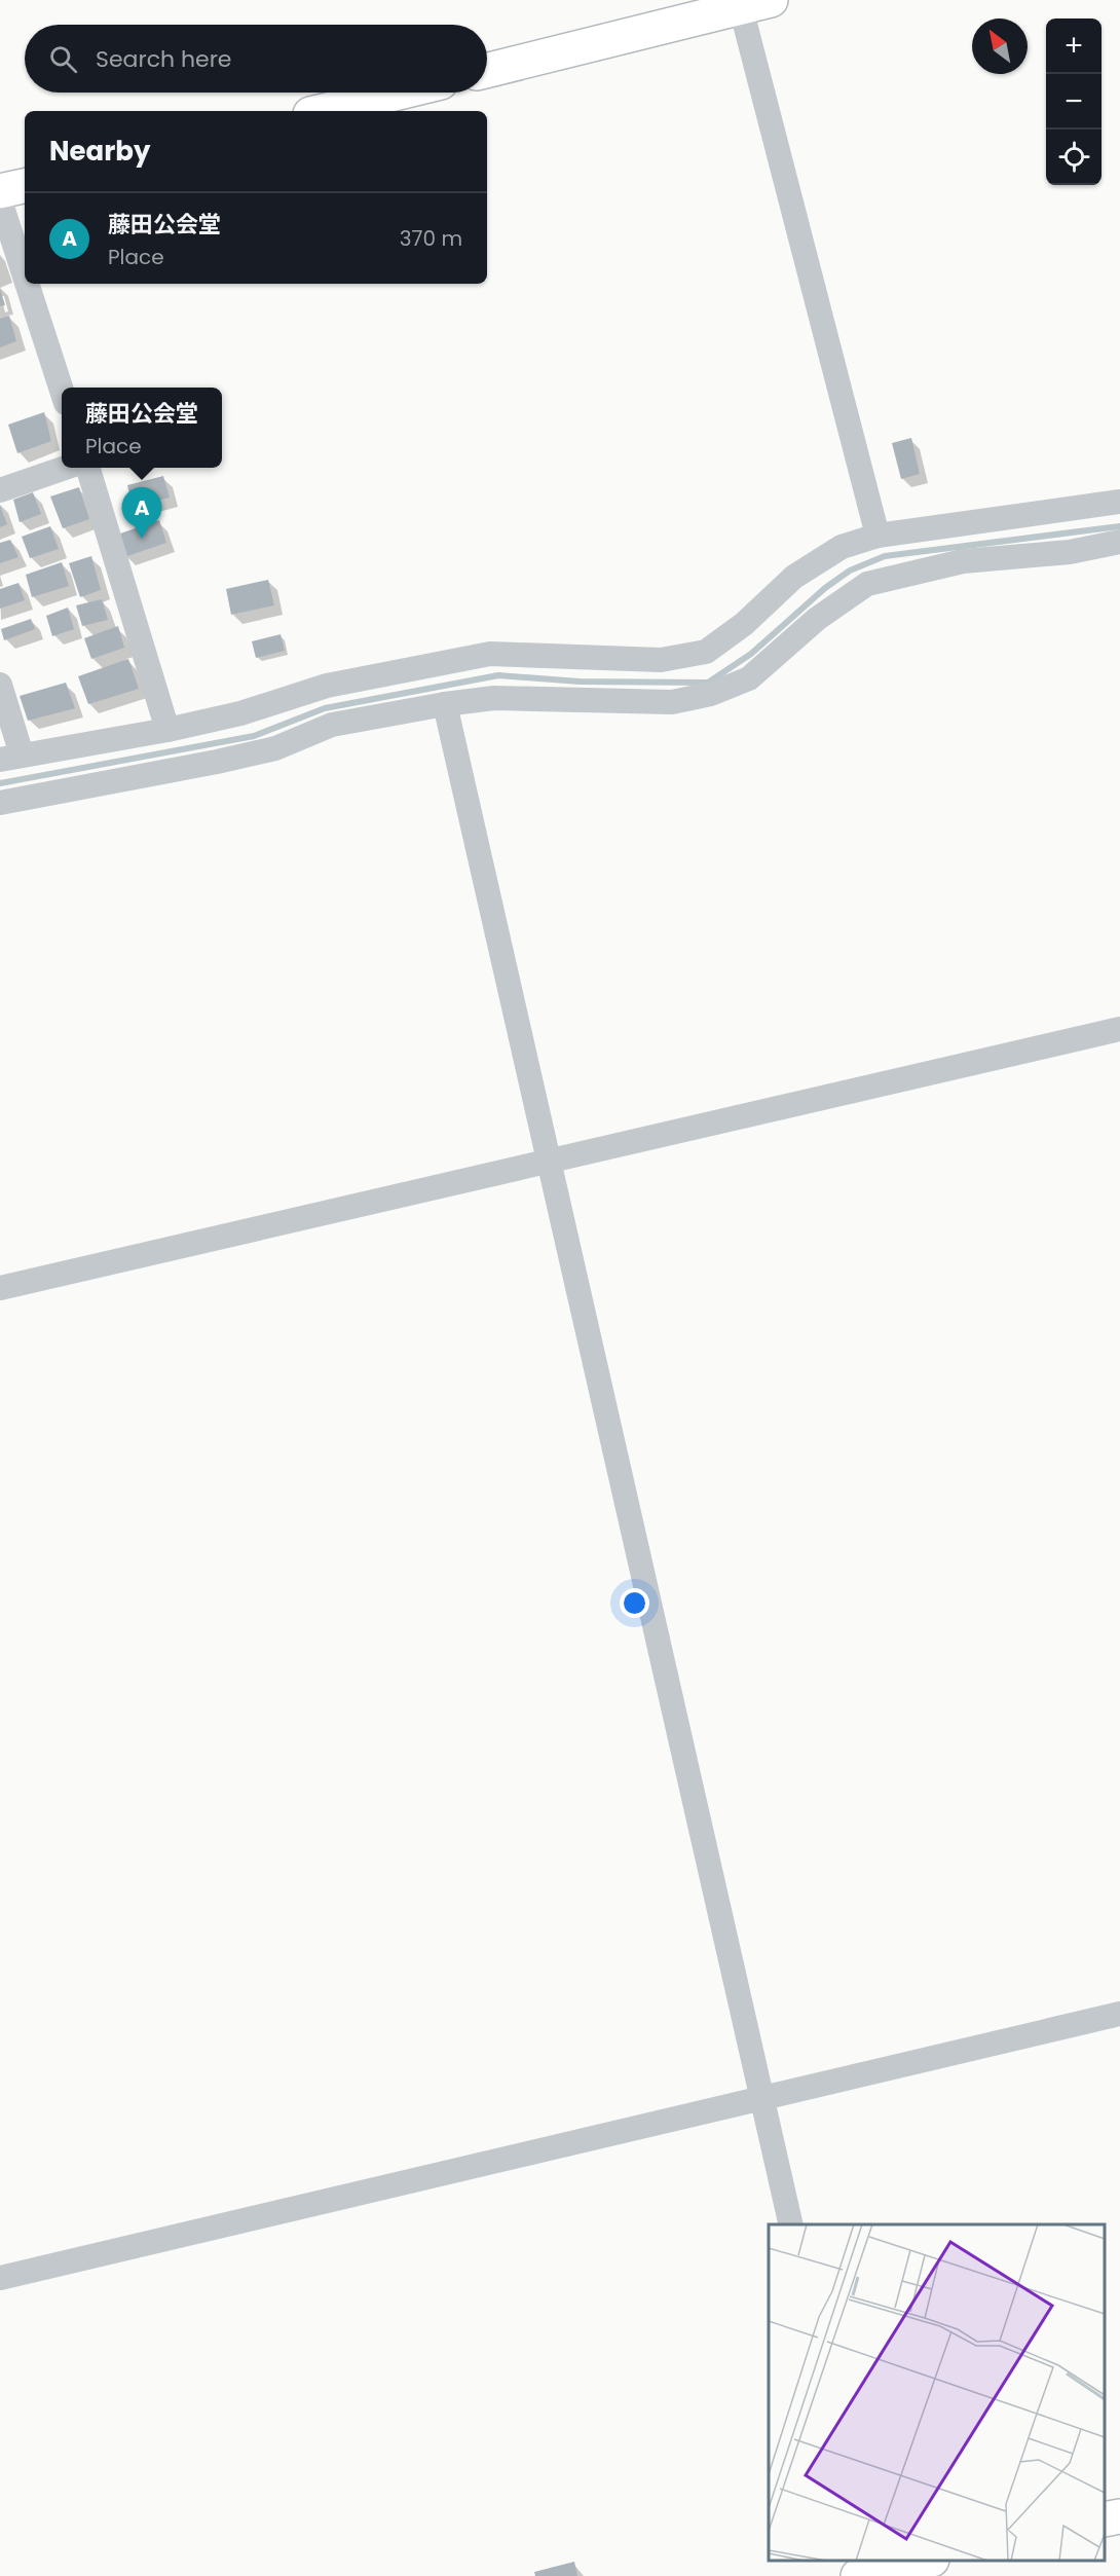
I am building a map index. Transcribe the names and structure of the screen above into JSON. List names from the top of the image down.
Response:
{
  "north": "top left",
  "page": {
    "map_buttons": ["+", "−"],
    "search": "Search here",
    "heading": "Nearby",
    "list": [
      {
        "mark": "A",
        "name": "藤田公会堂",
        "note": "Place",
        "value": "370 m"
      }
    ],
    "popup": ["藤田公会堂", "Place"],
    "pins": "A"
  }
}
